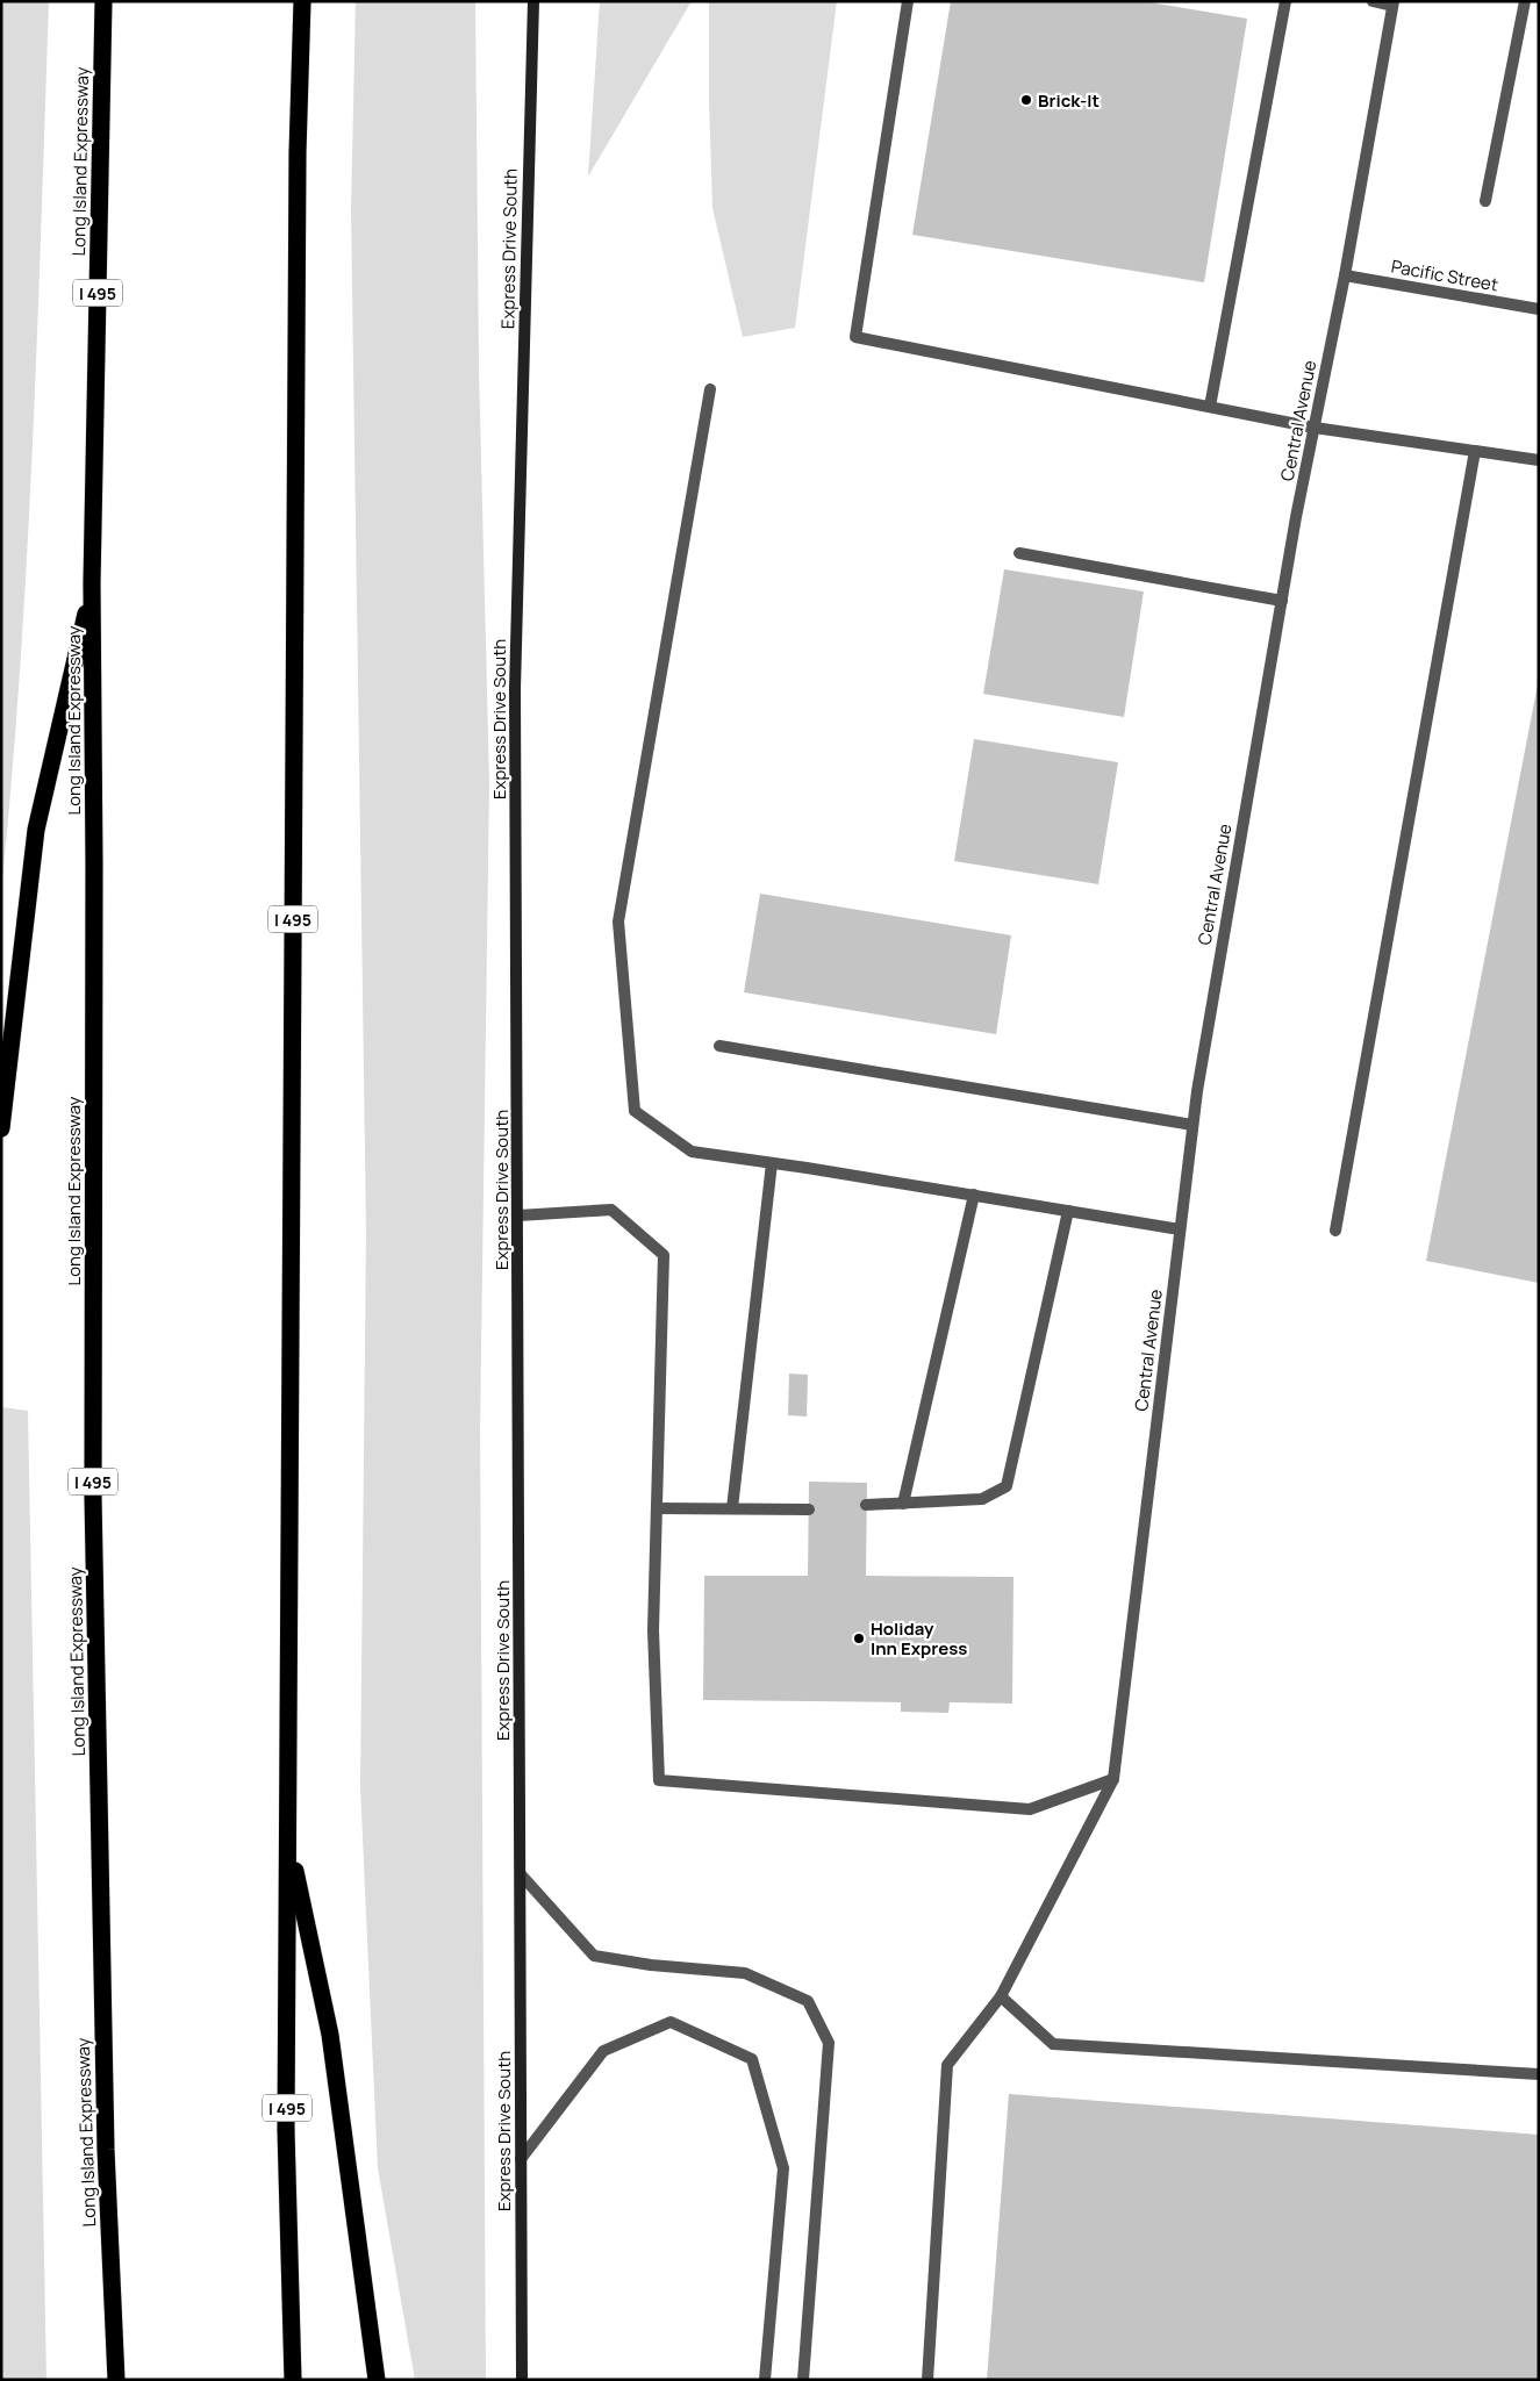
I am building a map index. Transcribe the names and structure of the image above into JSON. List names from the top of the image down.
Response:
{
  "streets": {
    "highway": ["Long Island Expressway", "I 495"],
    "main road": ["Express Drive South"],
    "street": ["Pacific Street", "Central Avenue"]
  },
  "crossings": [
    ["Pacific Street", "Central Avenue"]
  ],
  "places": ["Brick-It", "Holiday Inn Express"]
}
